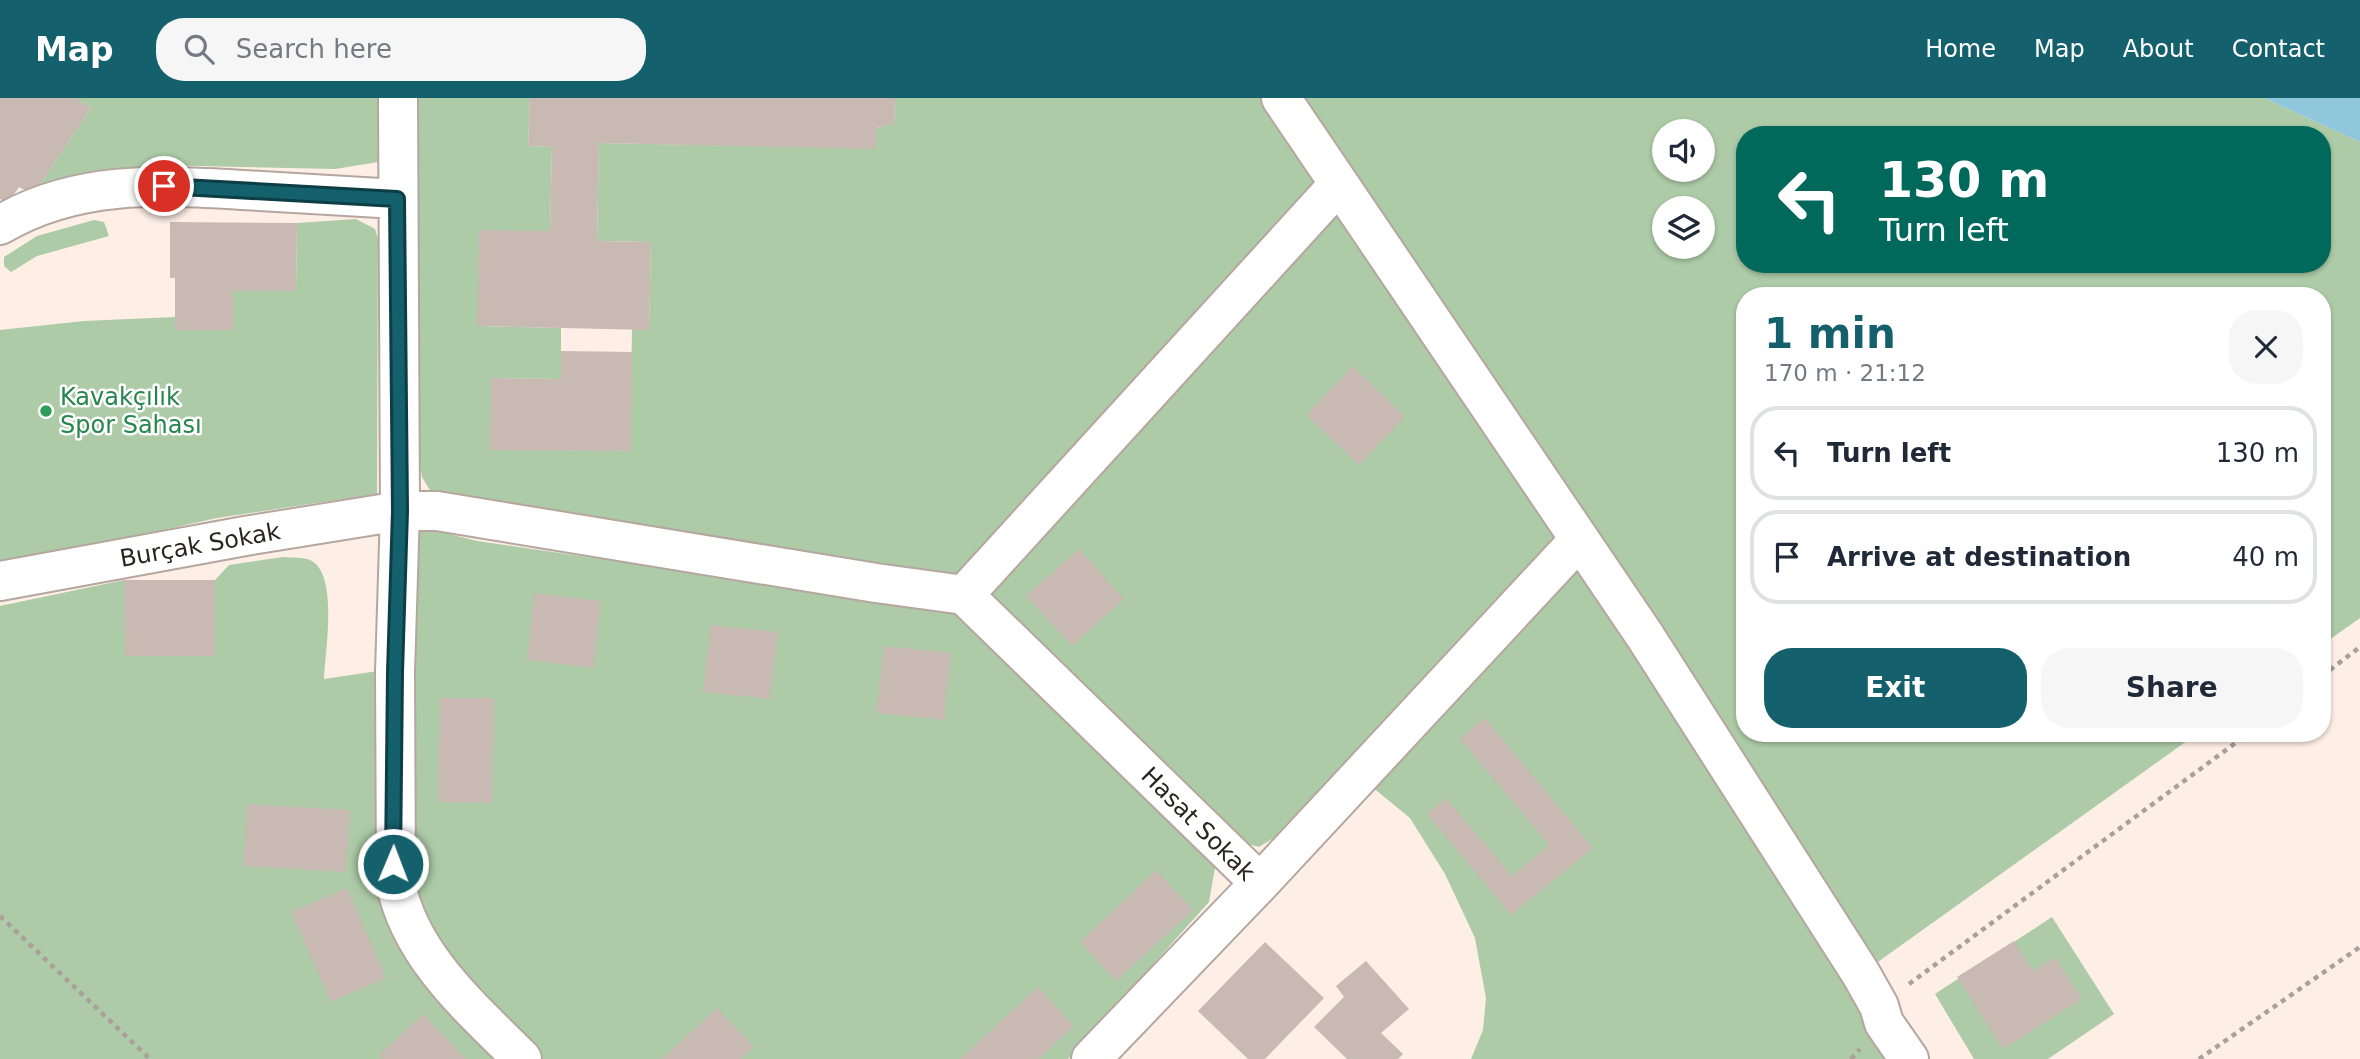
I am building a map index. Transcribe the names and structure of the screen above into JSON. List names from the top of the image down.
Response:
{
  "streets": {
    "street": ["Burçak Sokak", "Hasat Sokak"]
  },
  "crossings": [
    ["Burçak Sokak", "Hasat Sokak"]
  ],
  "places": ["Kavakçılık Spor Sahası"],
  "page": {
    "header": "Map",
    "search": "Search here",
    "nav": [
      "Home",
      "Map",
      "About",
      "Contact"
    ],
    "turn": ["130 m", "Turn left"],
    "heading": ["1 min", "170 m · 21:12"],
    "list": [
      {
        "name": "Turn left",
        "value": "130 m"
      },
      {
        "name": "Arrive at destination",
        "value": "40 m"
      }
    ],
    "buttons": ["Exit", "Share"]
  }
}
